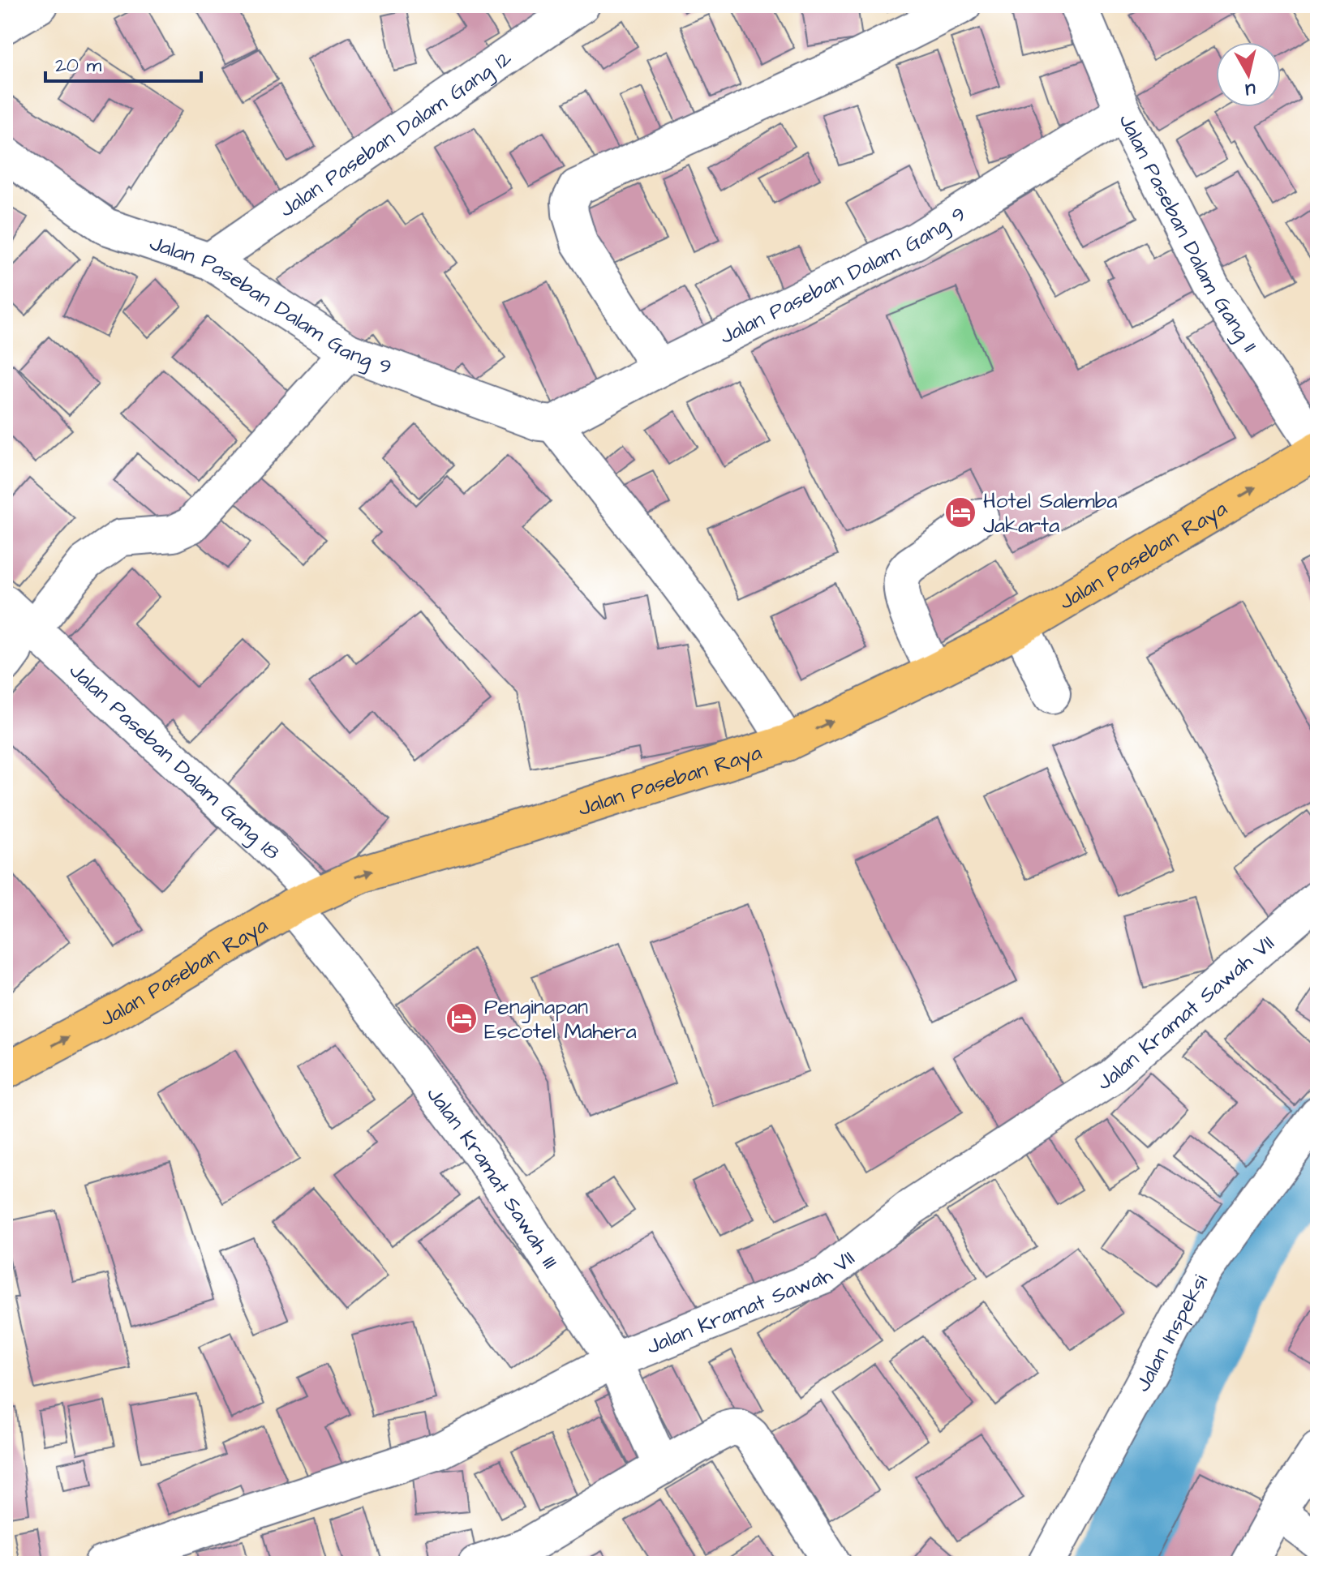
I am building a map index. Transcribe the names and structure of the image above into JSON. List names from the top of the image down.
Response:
{
  "streets": {
    "main road": ["Jalan Paseban Raya"],
    "street": [
      "Jalan Paseban Dalam Gang 12",
      "Jalan Paseban Dalam Gang 11",
      "Jalan Paseban Dalam Gang 9",
      "Jalan Paseban Dalam Gang 18",
      "Jalan Kramat Sawah VII",
      "Jalan Kramat Sawah III",
      "Jalan Inspeksi"
    ]
  },
  "crossings": [
    ["Jalan Paseban Dalam Gang 12", "Jalan Paseban Dalam Gang 9"],
    ["Jalan Paseban Dalam Gang 11", "Jalan Paseban Dalam Gang 9"],
    ["Jalan Paseban Dalam Gang 11", "Jalan Paseban Raya"],
    ["Jalan Paseban Raya", "Jalan Paseban Dalam Gang 18"],
    ["Jalan Paseban Raya", "Jalan Kramat Sawah III"],
    ["Jalan Paseban Dalam Gang 18", "Jalan Kramat Sawah III"],
    ["Jalan Kramat Sawah VII", "Jalan Kramat Sawah III"]
  ],
  "one_way": ["Jalan Paseban Raya"],
  "places": {
    "hotel": ["Hotel Salemba Jakarta", "Penginapan Escotel Mahera"]
  },
  "scale_bar": "20 m",
  "north": "bottom"
}
